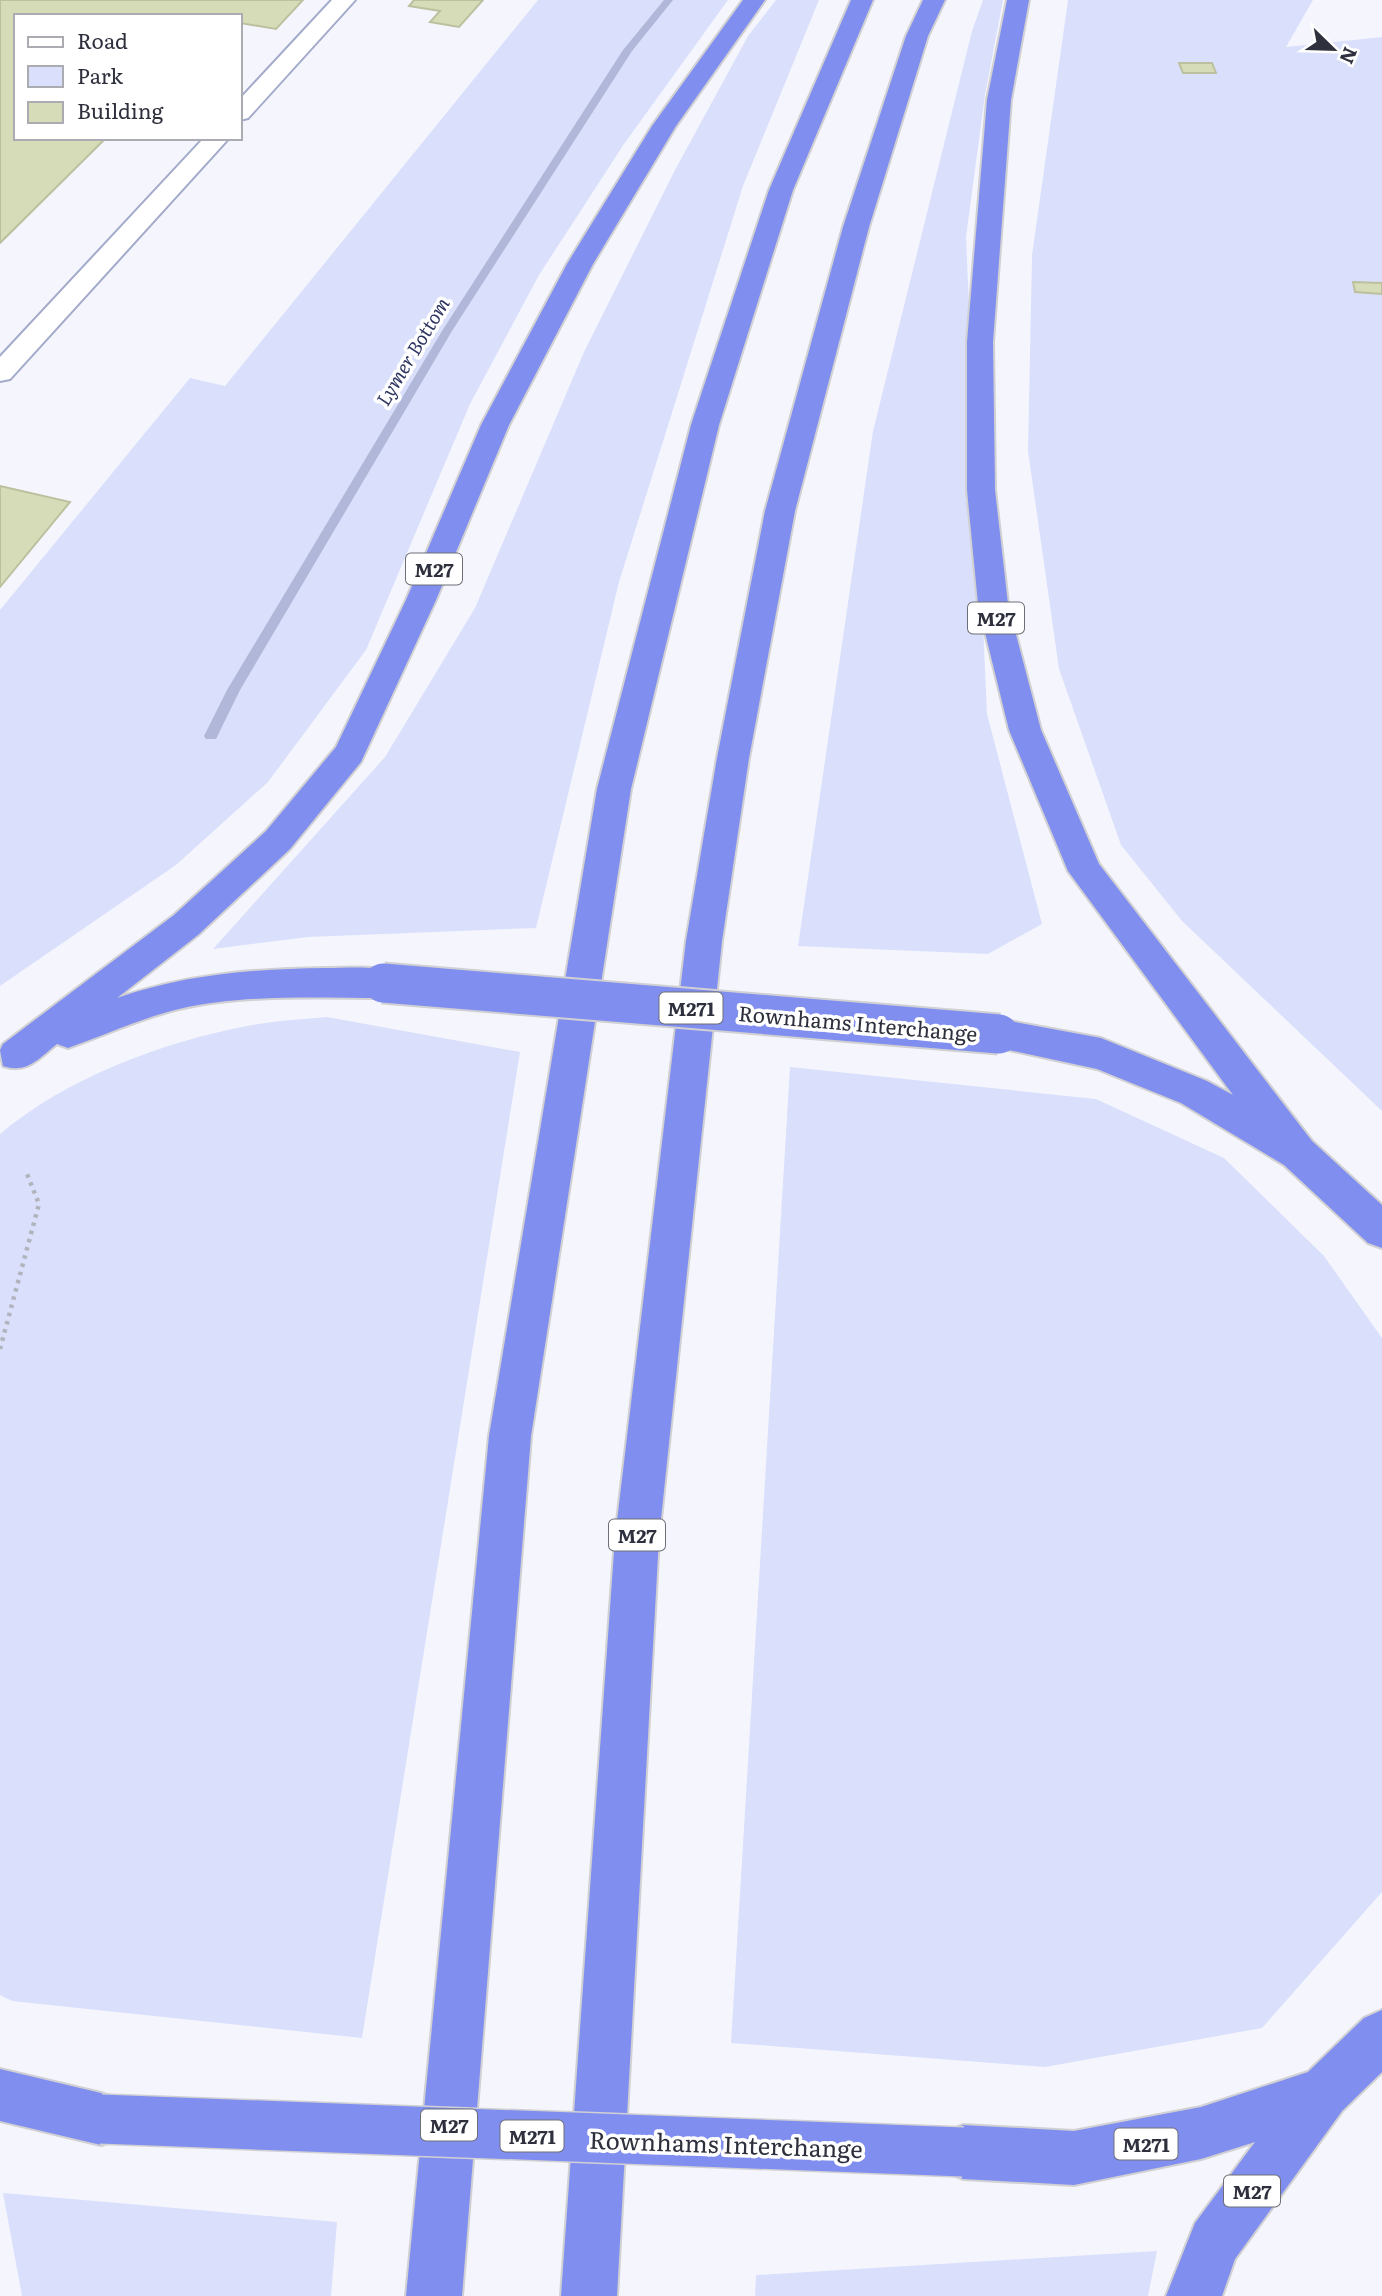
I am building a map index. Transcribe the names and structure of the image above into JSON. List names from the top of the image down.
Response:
{
  "streets": {
    "highway": ["M27", "M271", "Rownhams Interchange"]
  },
  "crossings": [
    ["M27", "Rownhams Interchange"]
  ],
  "water": ["Lymer Bottom"],
  "legend": ["Road", "Park", "Building"],
  "north": "bottom right"
}
